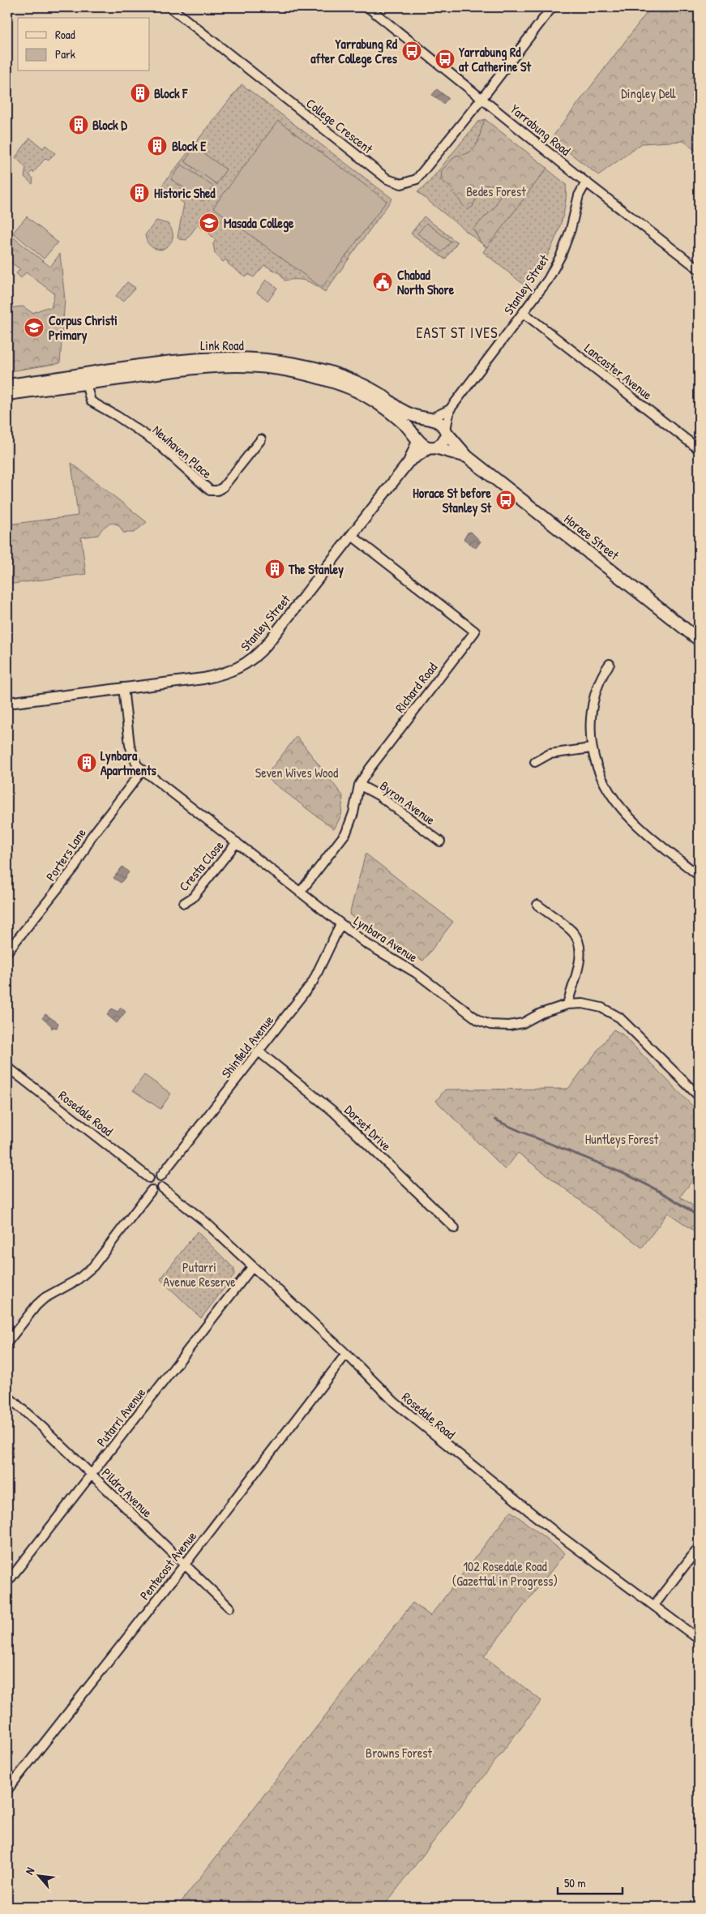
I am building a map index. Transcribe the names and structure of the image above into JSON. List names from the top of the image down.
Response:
{
  "streets": {
    "main road": ["Link Road", "Horace Street"],
    "street": [
      "College Crescent",
      "Yarrabung Road",
      "Stanley Street",
      "Lancaster Avenue",
      "Newhaven Place",
      "Richard Road",
      "Byron Avenue",
      "Porters Lane",
      "Cresta Close",
      "Lynbara Avenue",
      "Shinfield Avenue",
      "Rosedale Road",
      "Dorset Drive",
      "Putarri Avenue",
      "Pildra Avenue",
      "Pentecost Avenue"
    ]
  },
  "crossings": [
    ["College Crescent", "Yarrabung Road"],
    ["Yarrabung Road", "Stanley Street"],
    ["Stanley Street", "Link Road"],
    ["Stanley Street", "Lancaster Avenue"],
    ["Stanley Street", "Horace Street"],
    ["Stanley Street", "Richard Road"],
    ["Stanley Street", "Lynbara Avenue"],
    ["Link Road", "Newhaven Place"],
    ["Link Road", "Horace Street"],
    ["Richard Road", "Byron Avenue"],
    ["Richard Road", "Lynbara Avenue"],
    ["Porters Lane", "Lynbara Avenue"],
    ["Cresta Close", "Lynbara Avenue"],
    ["Lynbara Avenue", "Shinfield Avenue"],
    ["Shinfield Avenue", "Rosedale Road"],
    ["Shinfield Avenue", "Dorset Drive"],
    ["Rosedale Road", "Putarri Avenue"],
    ["Rosedale Road", "Pentecost Avenue"],
    ["Putarri Avenue", "Pildra Avenue"],
    ["Pildra Avenue", "Pentecost Avenue"]
  ],
  "districts": ["EAST ST IVES"],
  "parks": [
    "Dingley Dell",
    "Bedes Forest",
    "Seven Wives Wood",
    "Huntleys Forest",
    "Putarri Avenue Reserve",
    "102 Rosedale Road (Gazettal in Progress)",
    "Browns Forest"
  ],
  "places": {
    "bus stop": ["Yarrabung Rd after College Cres", "Yarrabung Rd at Catherine St", "Horace St before Stanley St"],
    "building": [
      "Block F",
      "Block D",
      "Block E",
      "Historic Shed",
      "The Stanley",
      "Lynbara Apartments"
    ],
    "school or university": ["Masada College", "Corpus Christi Primary"],
    "public building": ["Chabad North Shore"]
  },
  "legend": ["Road", "Park"],
  "scale_bar": "50 m",
  "north": "top left"
}
